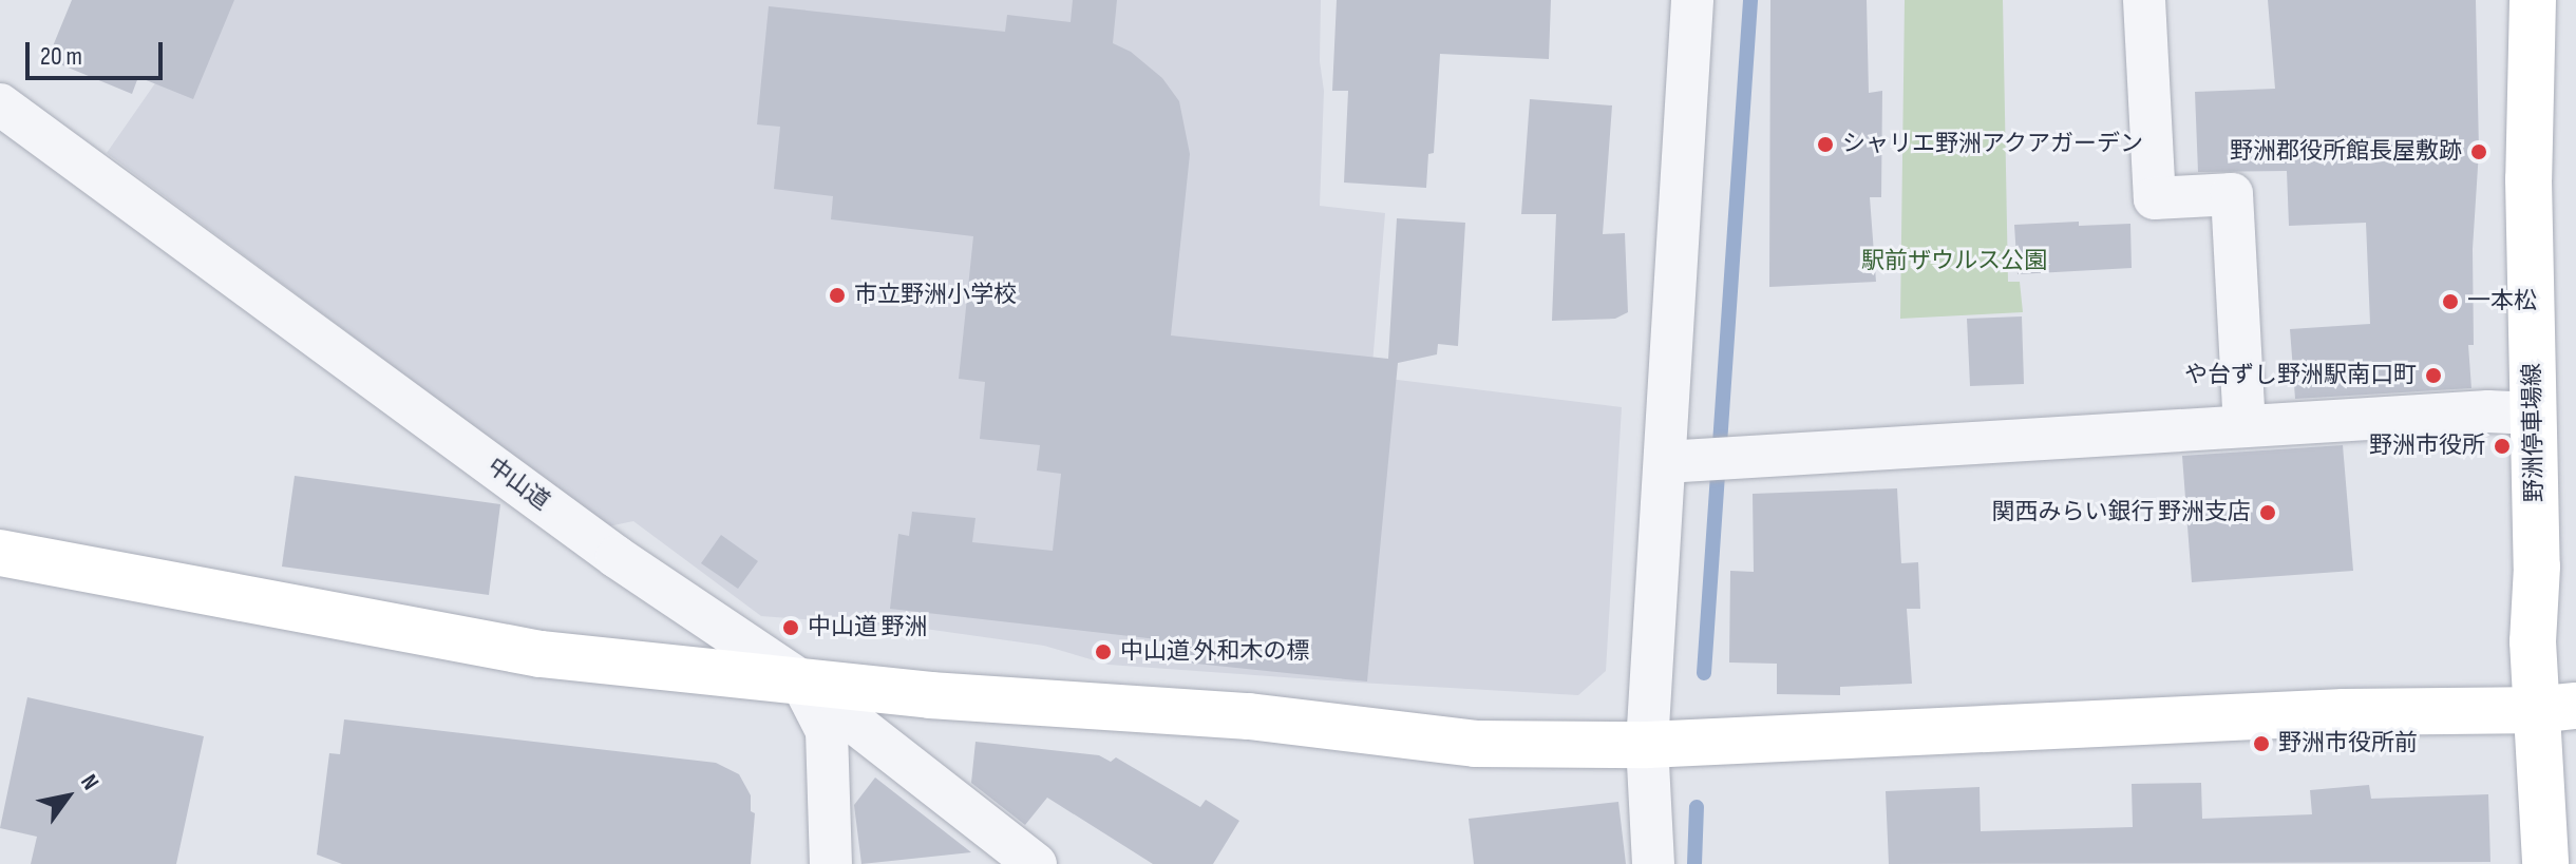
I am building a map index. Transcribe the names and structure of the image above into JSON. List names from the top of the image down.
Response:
{
  "streets": {
    "street": ["野洲停車場線", "中山道"]
  },
  "parks": ["駅前ザウルス公園"],
  "places": [
    "シャリエ野洲アクアガーデン",
    "野洲郡役所館長屋敷跡",
    "市立野洲小学校",
    "一本松",
    "や台ずし野洲駅南口町",
    "野洲市役所",
    "関西みらい銀行 野洲支店",
    "中山道 野洲",
    "中山道 外和木の標",
    "野洲市役所前"
  ],
  "scale_bar": "20 m",
  "north": "top right"
}
